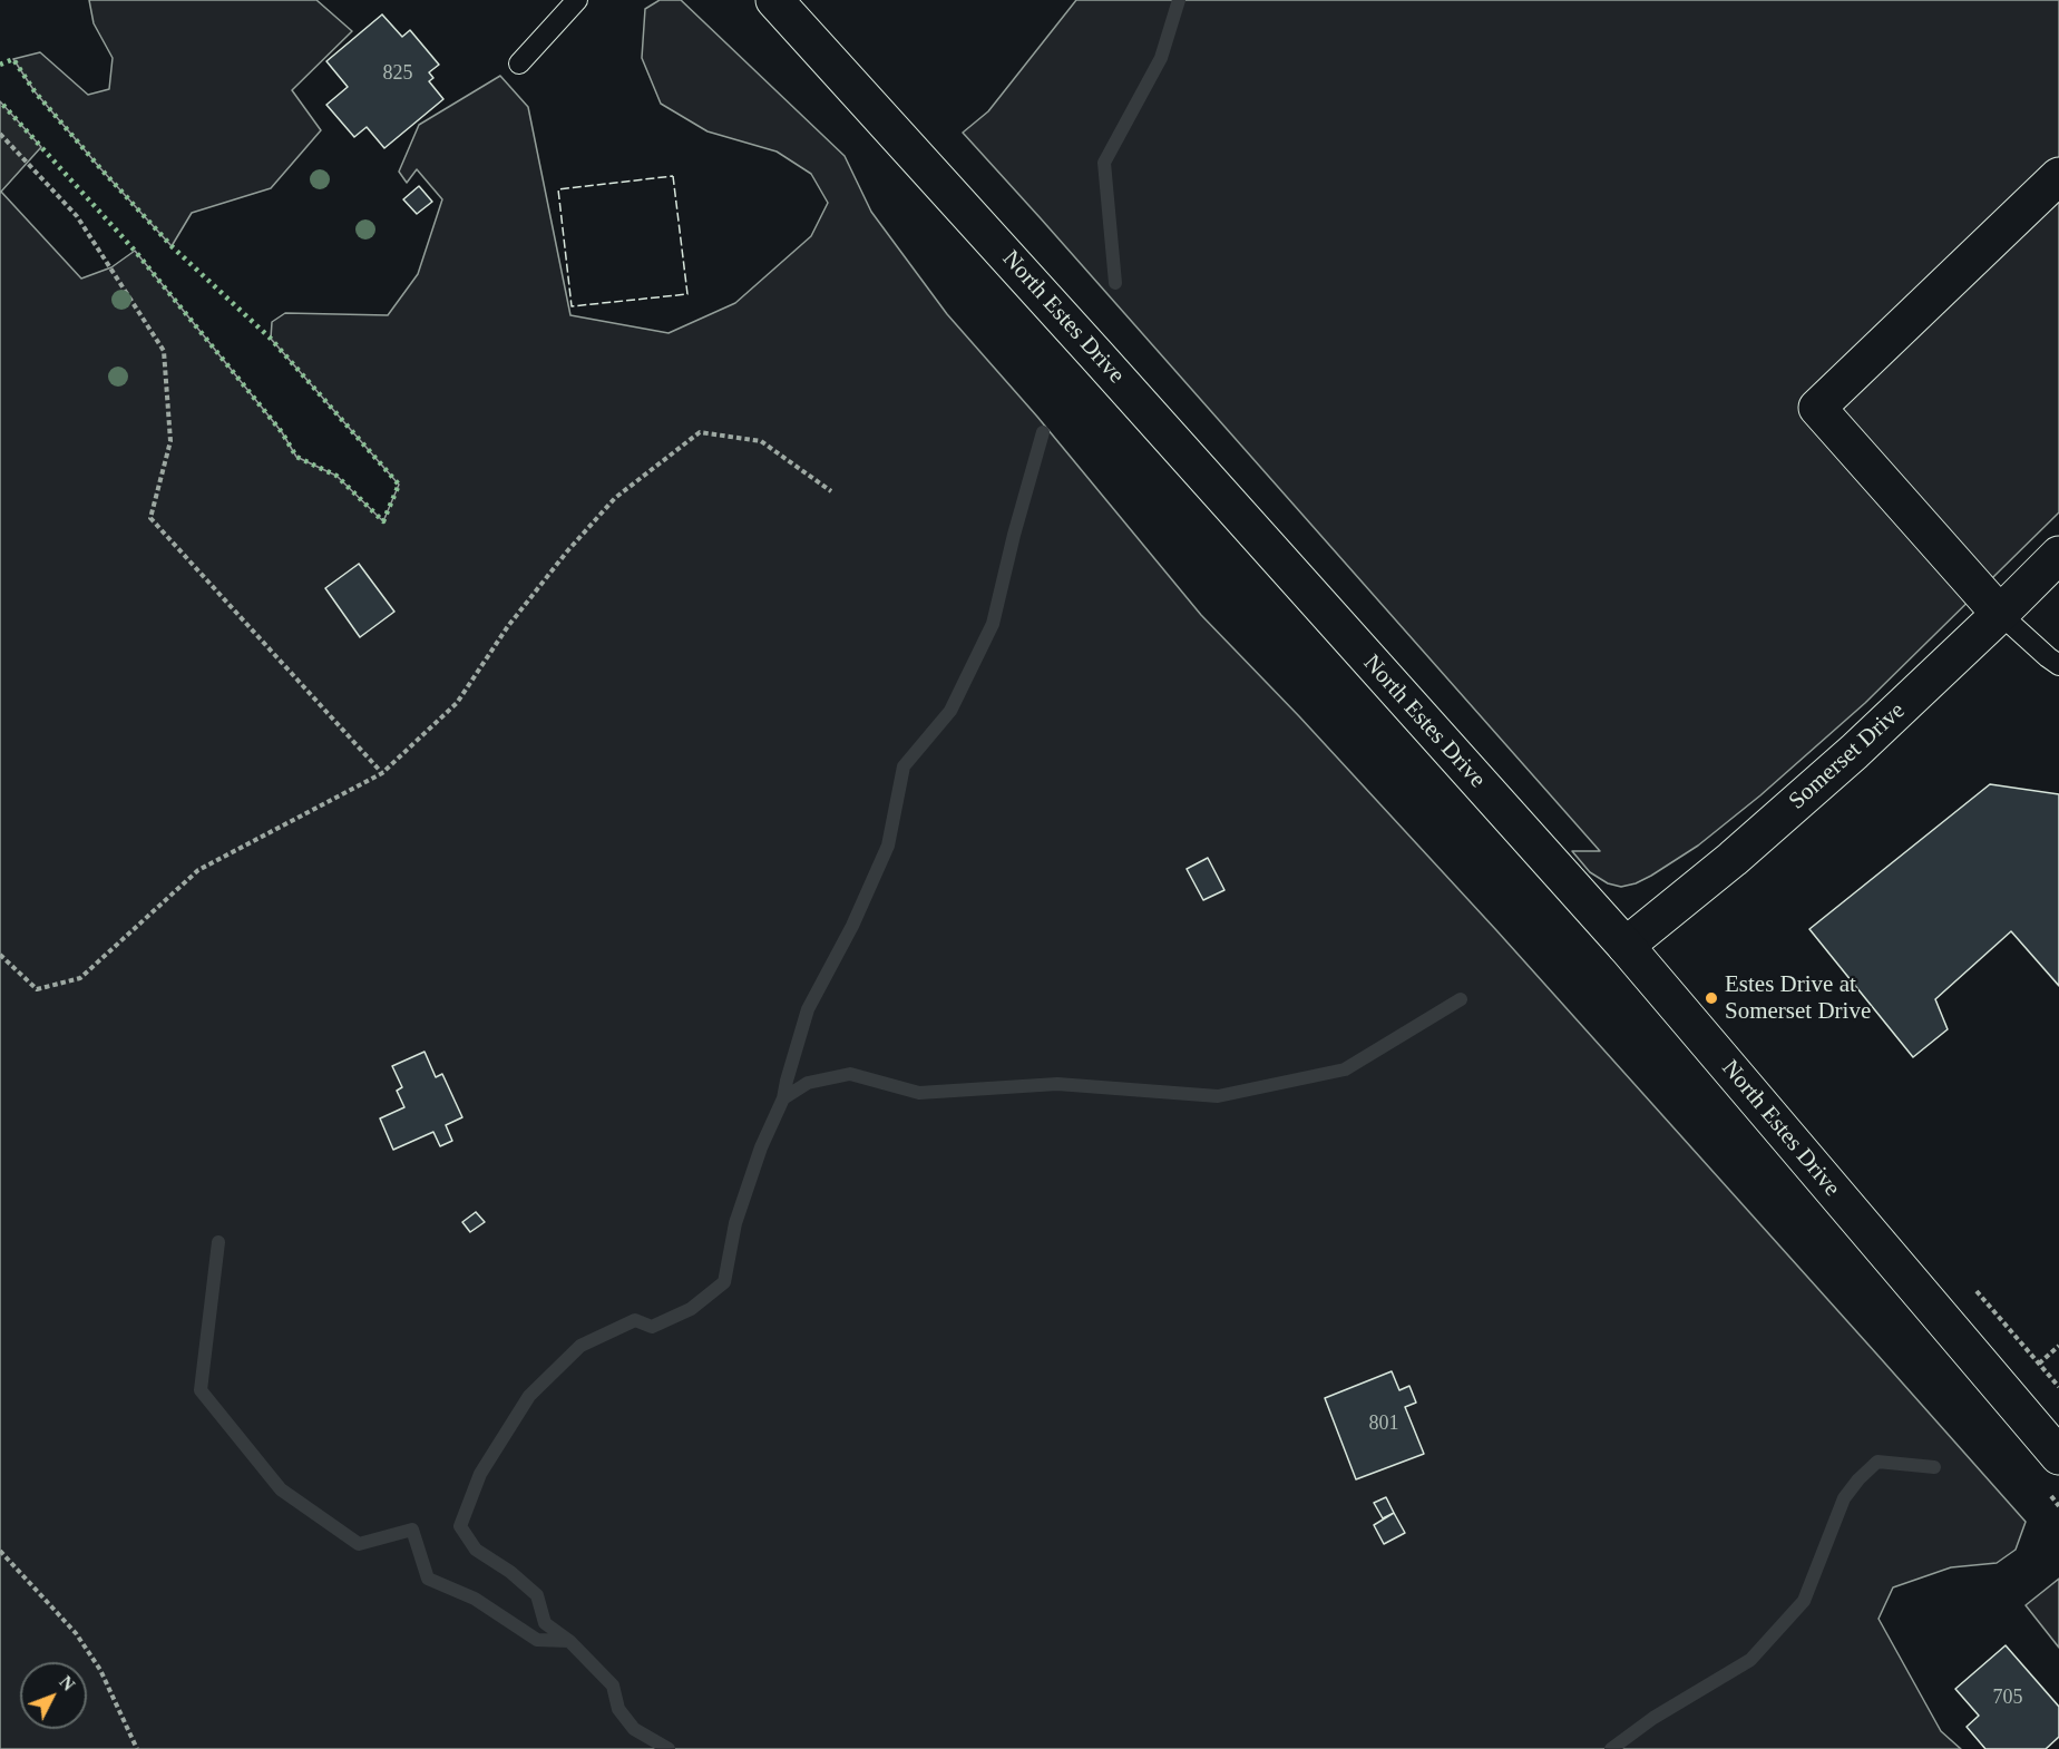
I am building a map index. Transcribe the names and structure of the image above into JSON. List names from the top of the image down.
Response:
{
  "streets": {
    "main road": ["North Estes Drive", "Somerset Drive"]
  },
  "crossings": [
    ["North Estes Drive", "Somerset Drive"]
  ],
  "places": ["Estes Drive at Somerset Drive"],
  "house_numbers": ["825", "801", "705"],
  "north": "top right"
}
